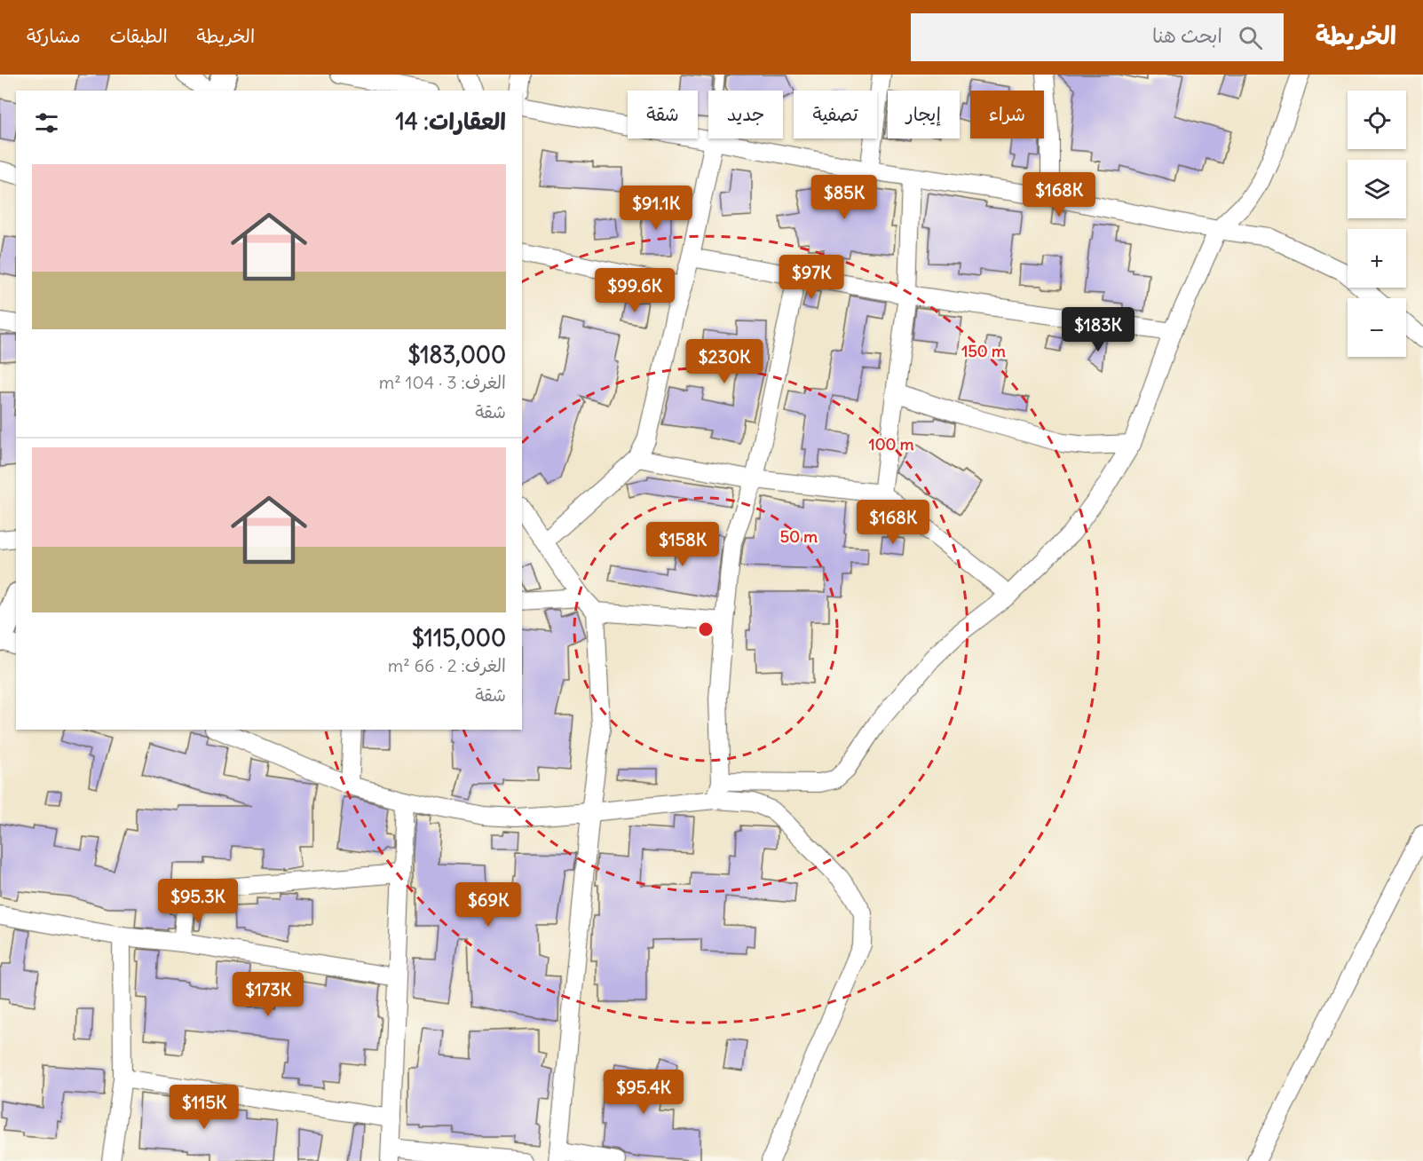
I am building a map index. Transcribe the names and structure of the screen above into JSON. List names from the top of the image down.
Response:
{
  "page": {
    "header": "الخريطة",
    "search": "ابحث هنا",
    "nav": ["الخريطة", "الطبقات", "مشاركة"],
    "map_buttons": ["+", "−"],
    "chip": [
      "شراء",
      "إيجار",
      "تصفية",
      "جديد",
      "شقة"
    ],
    "heading": "العقارات: 14",
    "list": [
      {
        "name": "$183,000",
        "note": "الغرف: 3 · 104 m² · شقة"
      },
      {
        "name": "$115,000",
        "note": "الغرف: 2 · 66 m² · شقة"
      }
    ],
    "price": [
      "$168K",
      "$85K",
      "$91.1K",
      "$97K",
      "$99.6K",
      "$183K",
      "$230K",
      "$168K",
      "$158K",
      "$95.3K",
      "$69K",
      "$173K",
      "$95.4K",
      "$115K"
    ]
  },
  "rings": ["150 m", "100 m", "50 m"]
}
